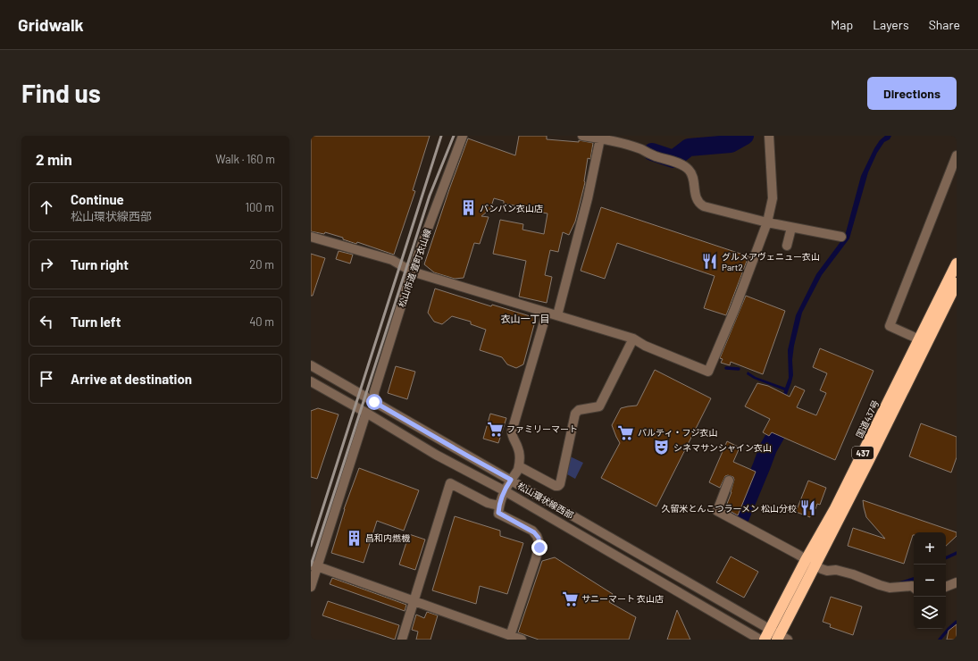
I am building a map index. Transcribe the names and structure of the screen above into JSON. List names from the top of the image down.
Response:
{
  "streets": {
    "highway": ["国道437号", "437"],
    "street": ["松山市道 萱町衣山線", "松山環状線西部"]
  },
  "crossings": [
    ["松山市道 萱町衣山線", "松山環状線西部"],
    ["国道437号", "松山環状線西部"]
  ],
  "districts": ["衣山一丁目"],
  "places": {
    "building": ["バンバン衣山店", "昌和内燃機"],
    "restaurant": ["グルメアヴェニュー衣山 Part2", "久留米とんこつラーメン 松山分校"],
    "supermarket": ["ファミリーマート", "パルティ・フジ衣山", "サニーマート 衣山店"],
    "theatre": ["シネマサンシャイン衣山"]
  },
  "page": {
    "header": "Gridwalk",
    "nav": ["Map", "Layers", "Share"],
    "buttons": "Directions",
    "title": "Find us",
    "heading": ["2 min", "Walk · 160 m"],
    "list": [
      ["Continue", "松山環状線西部", "100 m"],
      ["Turn right", "20 m"],
      ["Turn left", "40 m"],
      "Arrive at destination"
    ],
    "map_buttons": ["+", "−"]
  }
}
